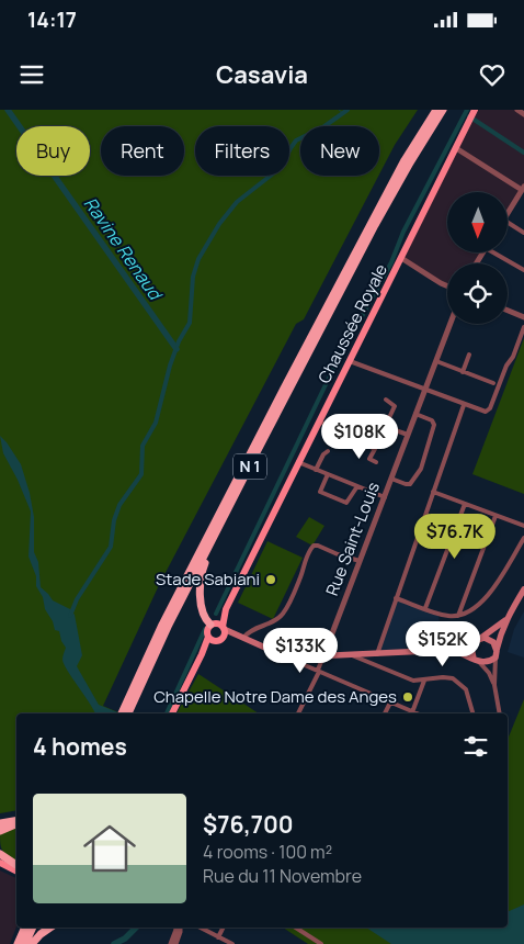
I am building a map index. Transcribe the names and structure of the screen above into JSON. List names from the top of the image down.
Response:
{
  "streets": {
    "highway": ["N 1"],
    "main road": ["Chaussée Royale"],
    "street": ["Rue Saint-Louis"]
  },
  "water": ["Ravine Renaud"],
  "places": ["Stade Sabiani", "Chapelle Notre Dame des Anges"],
  "north": "bottom",
  "page": {
    "status": "14:17",
    "header": "Casavia",
    "chip": [
      "Buy",
      "Rent",
      "Filters",
      "New"
    ],
    "price": [
      "$108K",
      "$76.7K",
      "$152K",
      "$133K"
    ],
    "heading": "4 homes",
    "list": [
      {
        "name": "$76,700",
        "note": "4 rooms · 100 m² · Rue du 11 Novembre"
      }
    ]
  }
}
